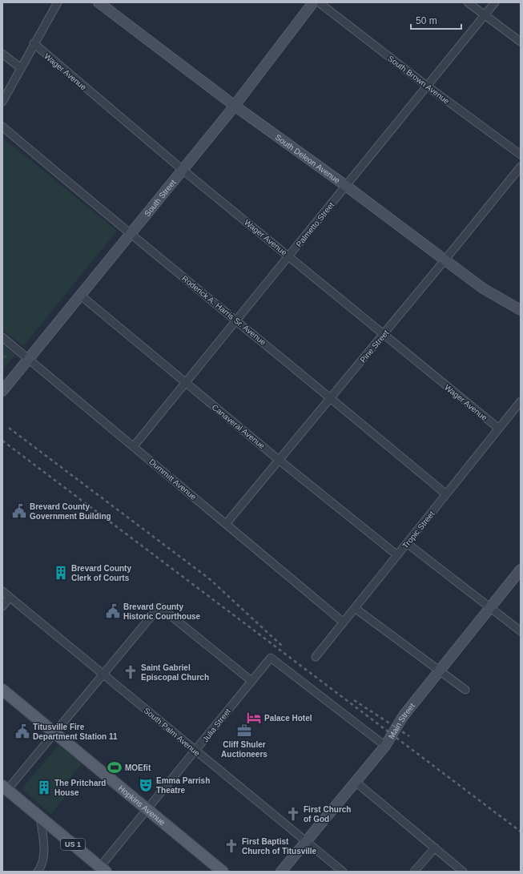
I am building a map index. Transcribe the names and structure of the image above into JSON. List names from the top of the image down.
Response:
{
  "streets": {
    "main road": ["Hopkins Avenue", "US 1"],
    "street": [
      "Wager Avenue",
      "South Brown Avenue",
      "South Deleon Avenue",
      "South Street",
      "Palmetto Street",
      "Roderick A. Harris Sr. Avenue",
      "Pine Street",
      "Canaveral Avenue",
      "Dummitt Avenue",
      "Tropic Street",
      "Main Street",
      "Julia Street",
      "South Palm Avenue"
    ]
  },
  "crossings": [
    ["Wager Avenue", "South Street"],
    ["Wager Avenue", "Palmetto Street"],
    ["Wager Avenue", "Pine Street"],
    ["Wager Avenue", "Tropic Street"],
    ["South Brown Avenue", "Palmetto Street"],
    ["South Deleon Avenue", "South Street"],
    ["South Deleon Avenue", "Palmetto Street"],
    ["South Deleon Avenue", "Pine Street"],
    ["South Street", "Roderick A. Harris Sr. Avenue"],
    ["South Street", "Canaveral Avenue"],
    ["South Street", "Dummitt Avenue"],
    ["Palmetto Street", "Roderick A. Harris Sr. Avenue"],
    ["Palmetto Street", "Canaveral Avenue"],
    ["Palmetto Street", "Dummitt Avenue"],
    ["Roderick A. Harris Sr. Avenue", "Pine Street"],
    ["Roderick A. Harris Sr. Avenue", "Tropic Street"],
    ["Pine Street", "Canaveral Avenue"],
    ["Pine Street", "Dummitt Avenue"],
    ["Canaveral Avenue", "Tropic Street"],
    ["Dummitt Avenue", "Tropic Street"],
    ["Main Street", "Julia Street"],
    ["Main Street", "South Palm Avenue"],
    ["Julia Street", "South Palm Avenue"],
    ["Julia Street", "Hopkins Avenue"],
    ["Julia Street", "US 1"]
  ],
  "places": {
    "public building": ["Brevard County Government Building", "Brevard County Historic Courthouse", "Titusville Fire Department Station 11"],
    "building": ["Brevard County Clerk of Courts", "The Pritchard House"],
    "church": ["Saint Gabriel Episcopal Church", "First Church of God", "First Baptist Church of Titusville"],
    "hotel": ["Palace Hotel"],
    "office": ["Cliff Shuler Auctioneers"],
    "sports": ["MOEfit"],
    "theatre": ["Emma Parrish Theatre"]
  },
  "scale_bar": "50 m"
}
